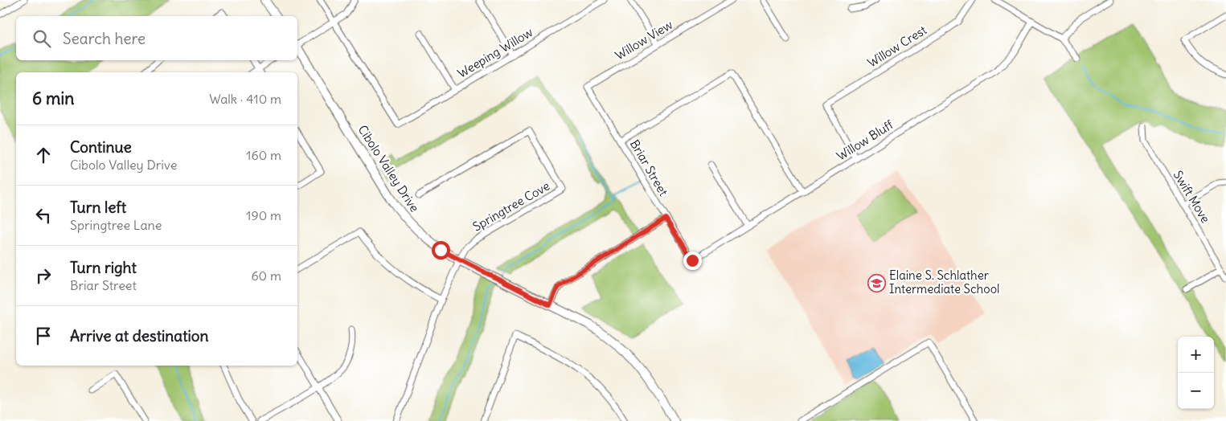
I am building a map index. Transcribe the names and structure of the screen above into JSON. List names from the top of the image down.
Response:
{
  "streets": {
    "main road": ["Cibolo Valley Drive"],
    "street": [
      "Willow View",
      "Willow Crest",
      "Weeping Willow",
      "Willow Bluff",
      "Briar Street",
      "Swift Move",
      "Springtree Cove"
    ]
  },
  "crossings": [
    ["Willow View", "Briar Street"],
    ["Willow Crest", "Willow Bluff"],
    ["Willow Bluff", "Briar Street"],
    ["Cibolo Valley Drive", "Springtree Cove"]
  ],
  "places": {
    "school or university": ["Elaine S. Schlather Intermediate School"]
  },
  "page": {
    "search": "Search here",
    "heading": ["6 min", "Walk · 410 m"],
    "list": [
      ["Continue", "Cibolo Valley Drive", "160 m"],
      ["Turn left", "Springtree Lane", "190 m"],
      ["Turn right", "Briar Street", "60 m"],
      "Arrive at destination"
    ],
    "map_buttons": ["+", "−"]
  }
}
